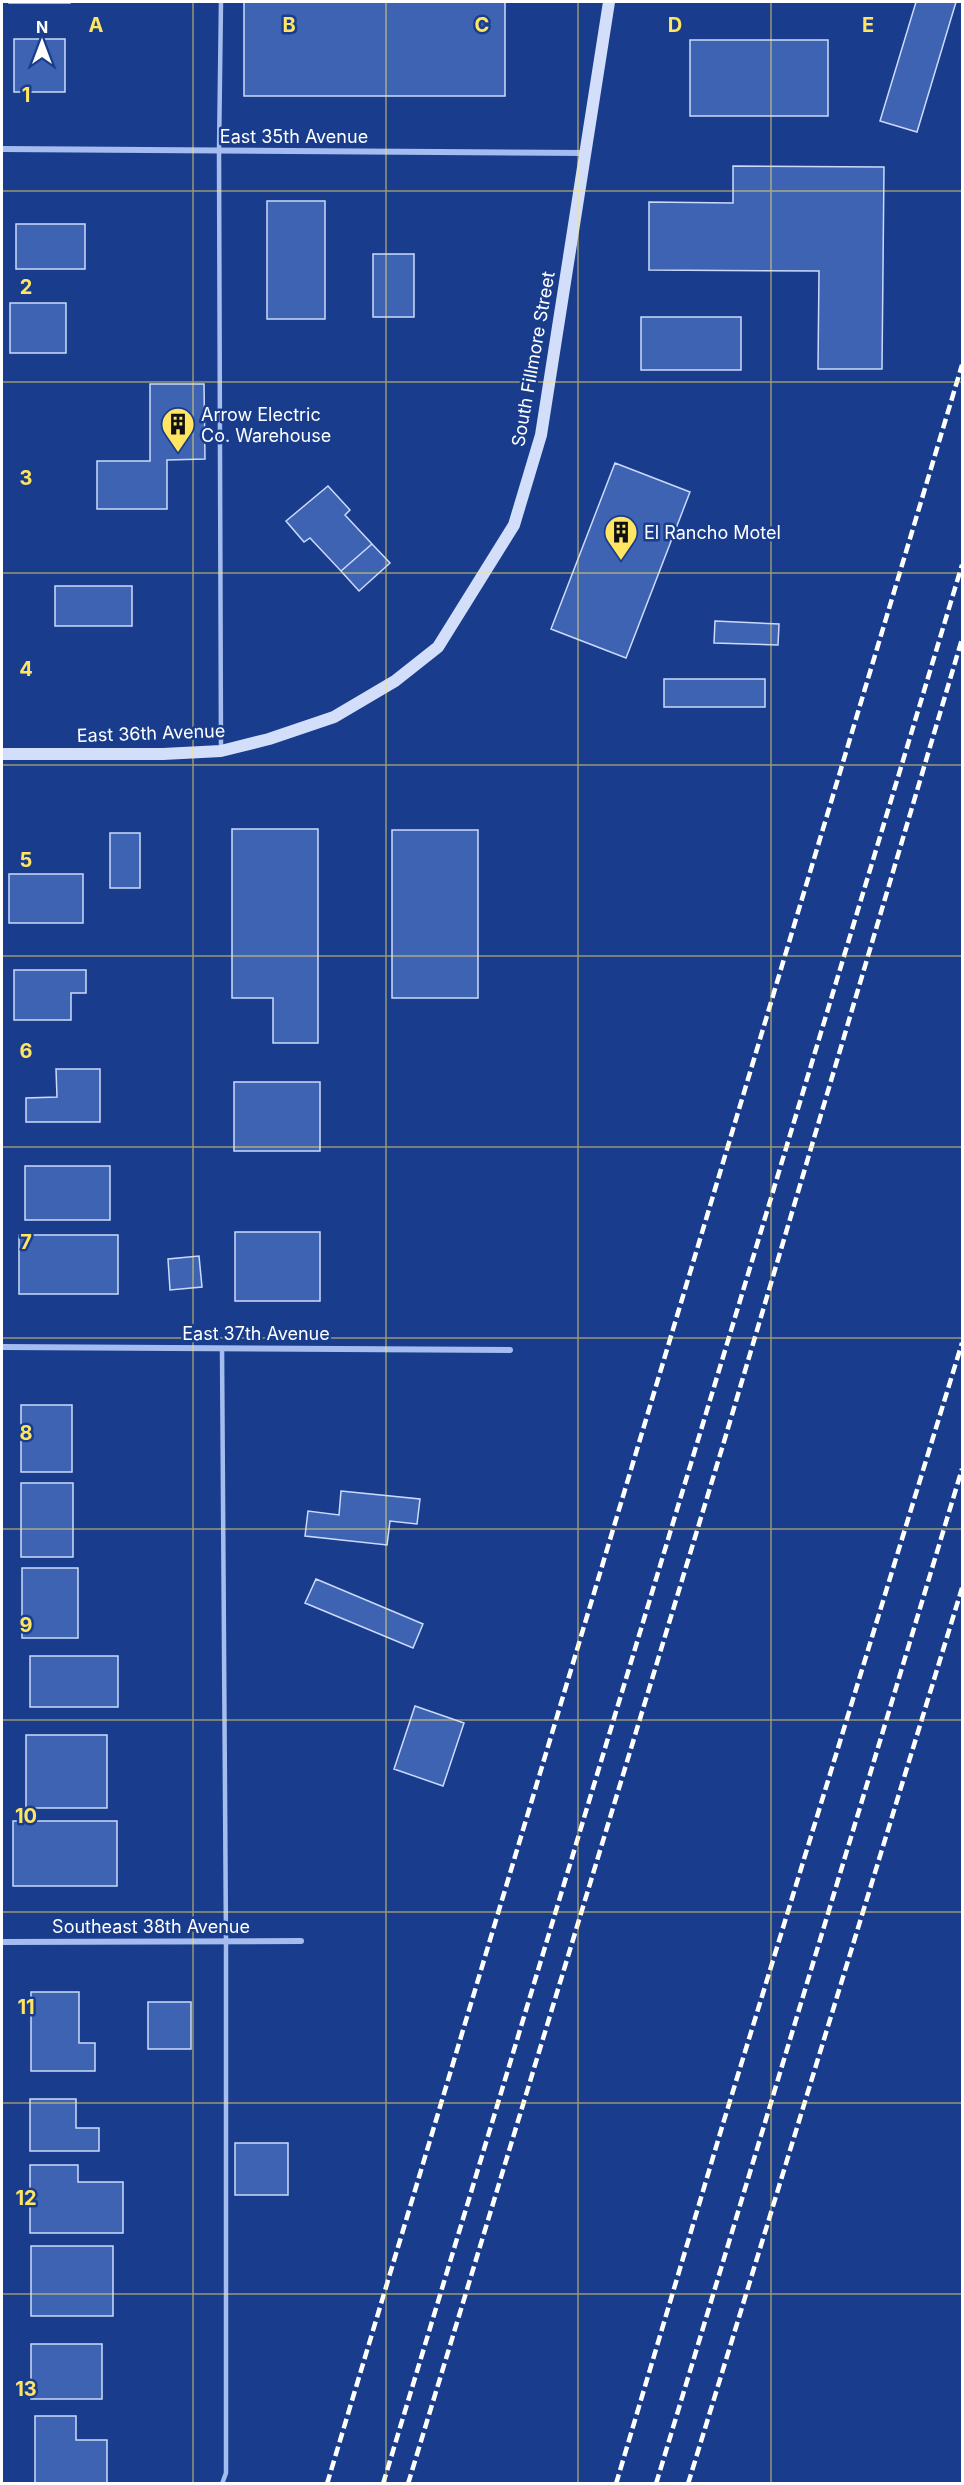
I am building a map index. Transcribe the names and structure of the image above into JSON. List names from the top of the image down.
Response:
{
  "streets": {
    "main road": ["South Fillmore Street", "East 36th Avenue"],
    "street": ["East 35th Avenue", "East 37th Avenue", "Southeast 38th Avenue"]
  },
  "crossings": [
    ["East 35th Avenue", "South Fillmore Street"],
    ["South Fillmore Street", "East 36th Avenue"]
  ],
  "places": {
    "building": ["Arrow Electric Co. Warehouse", "El Rancho Motel"]
  },
  "north": "top",
  "grid": {
    "columns": [
      "A",
      "B",
      "C",
      "D",
      "E"
    ],
    "rows": [
      "1",
      "2",
      "3",
      "4",
      "5",
      "6",
      "7",
      "8",
      "9",
      "10",
      "11",
      "12",
      "13"
    ]
  }
}
